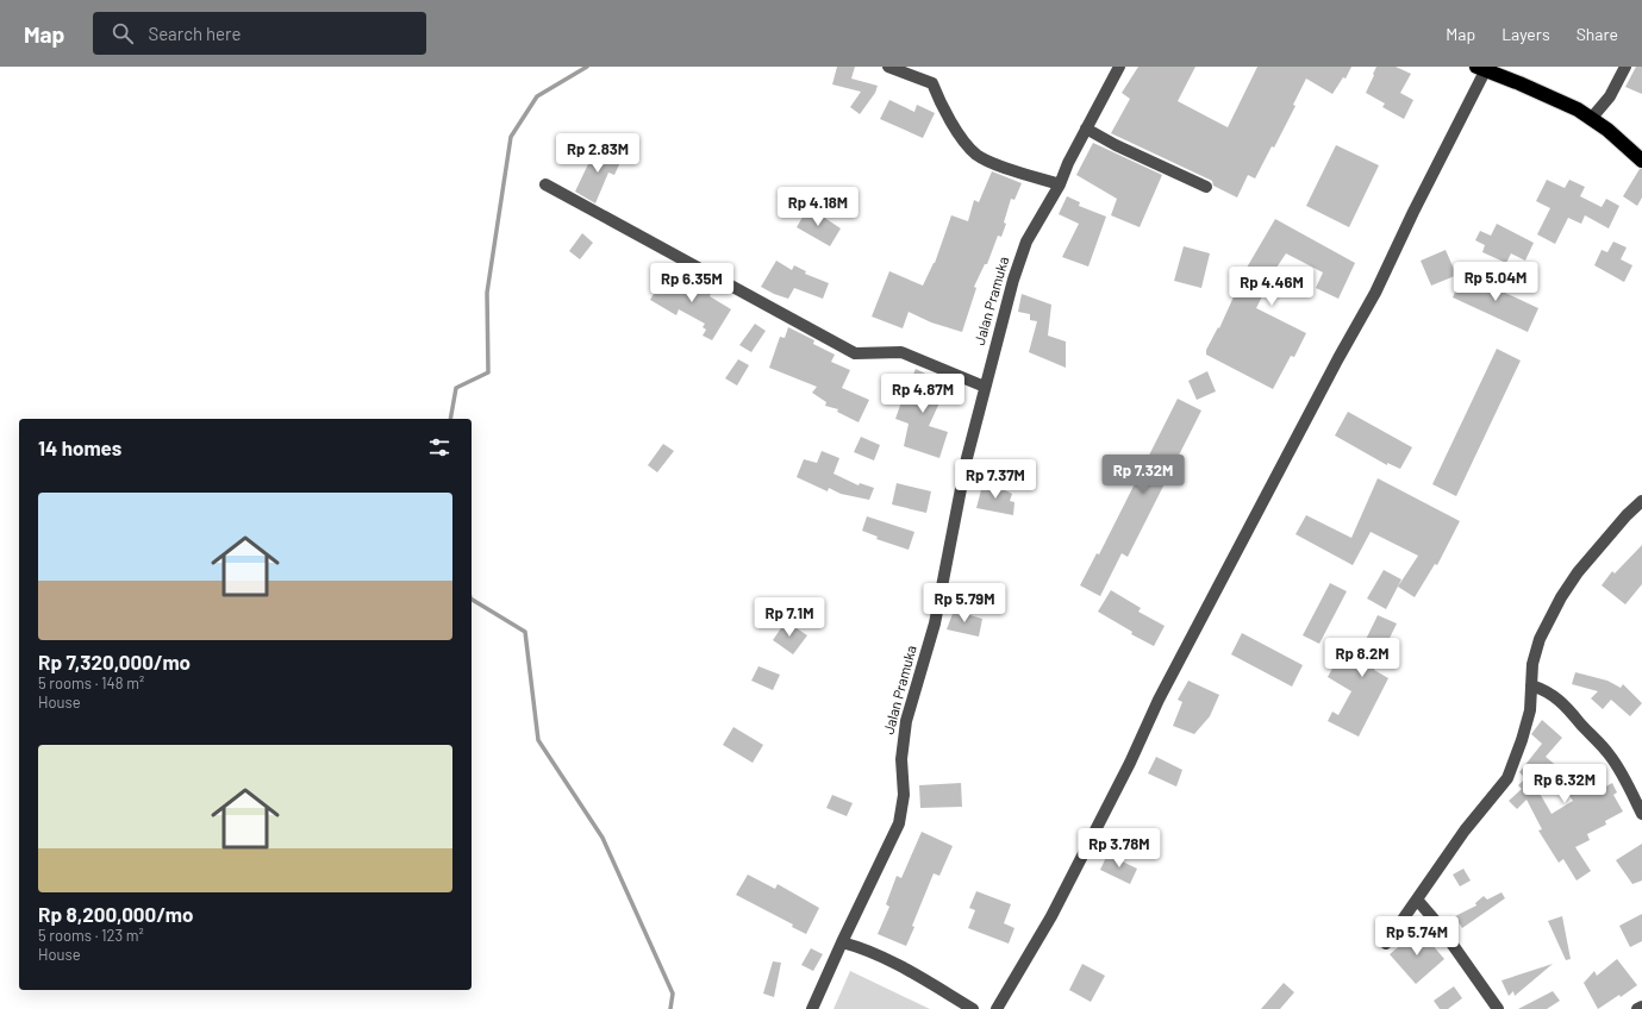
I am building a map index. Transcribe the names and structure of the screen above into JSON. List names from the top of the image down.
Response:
{
  "streets": {
    "street": ["Jalan Pramuka"]
  },
  "page": {
    "header": "Map",
    "search": "Search here",
    "nav": ["Map", "Layers", "Share"],
    "price": [
      "Rp 2.83M",
      "Rp 4.18M",
      "Rp 5.04M",
      "Rp 6.35M",
      "Rp 4.46M",
      "Rp 4.87M",
      "Rp 7.32M",
      "Rp 7.37M",
      "Rp 5.79M",
      "Rp 7.1M",
      "Rp 8.2M",
      "Rp 6.32M",
      "Rp 3.78M",
      "Rp 5.74M"
    ],
    "heading": "14 homes",
    "list": [
      {
        "name": "Rp 7,320,000/mo",
        "note": "5 rooms · 148 m² · House"
      },
      {
        "name": "Rp 8,200,000/mo",
        "note": "5 rooms · 123 m² · House"
      }
    ]
  }
}
